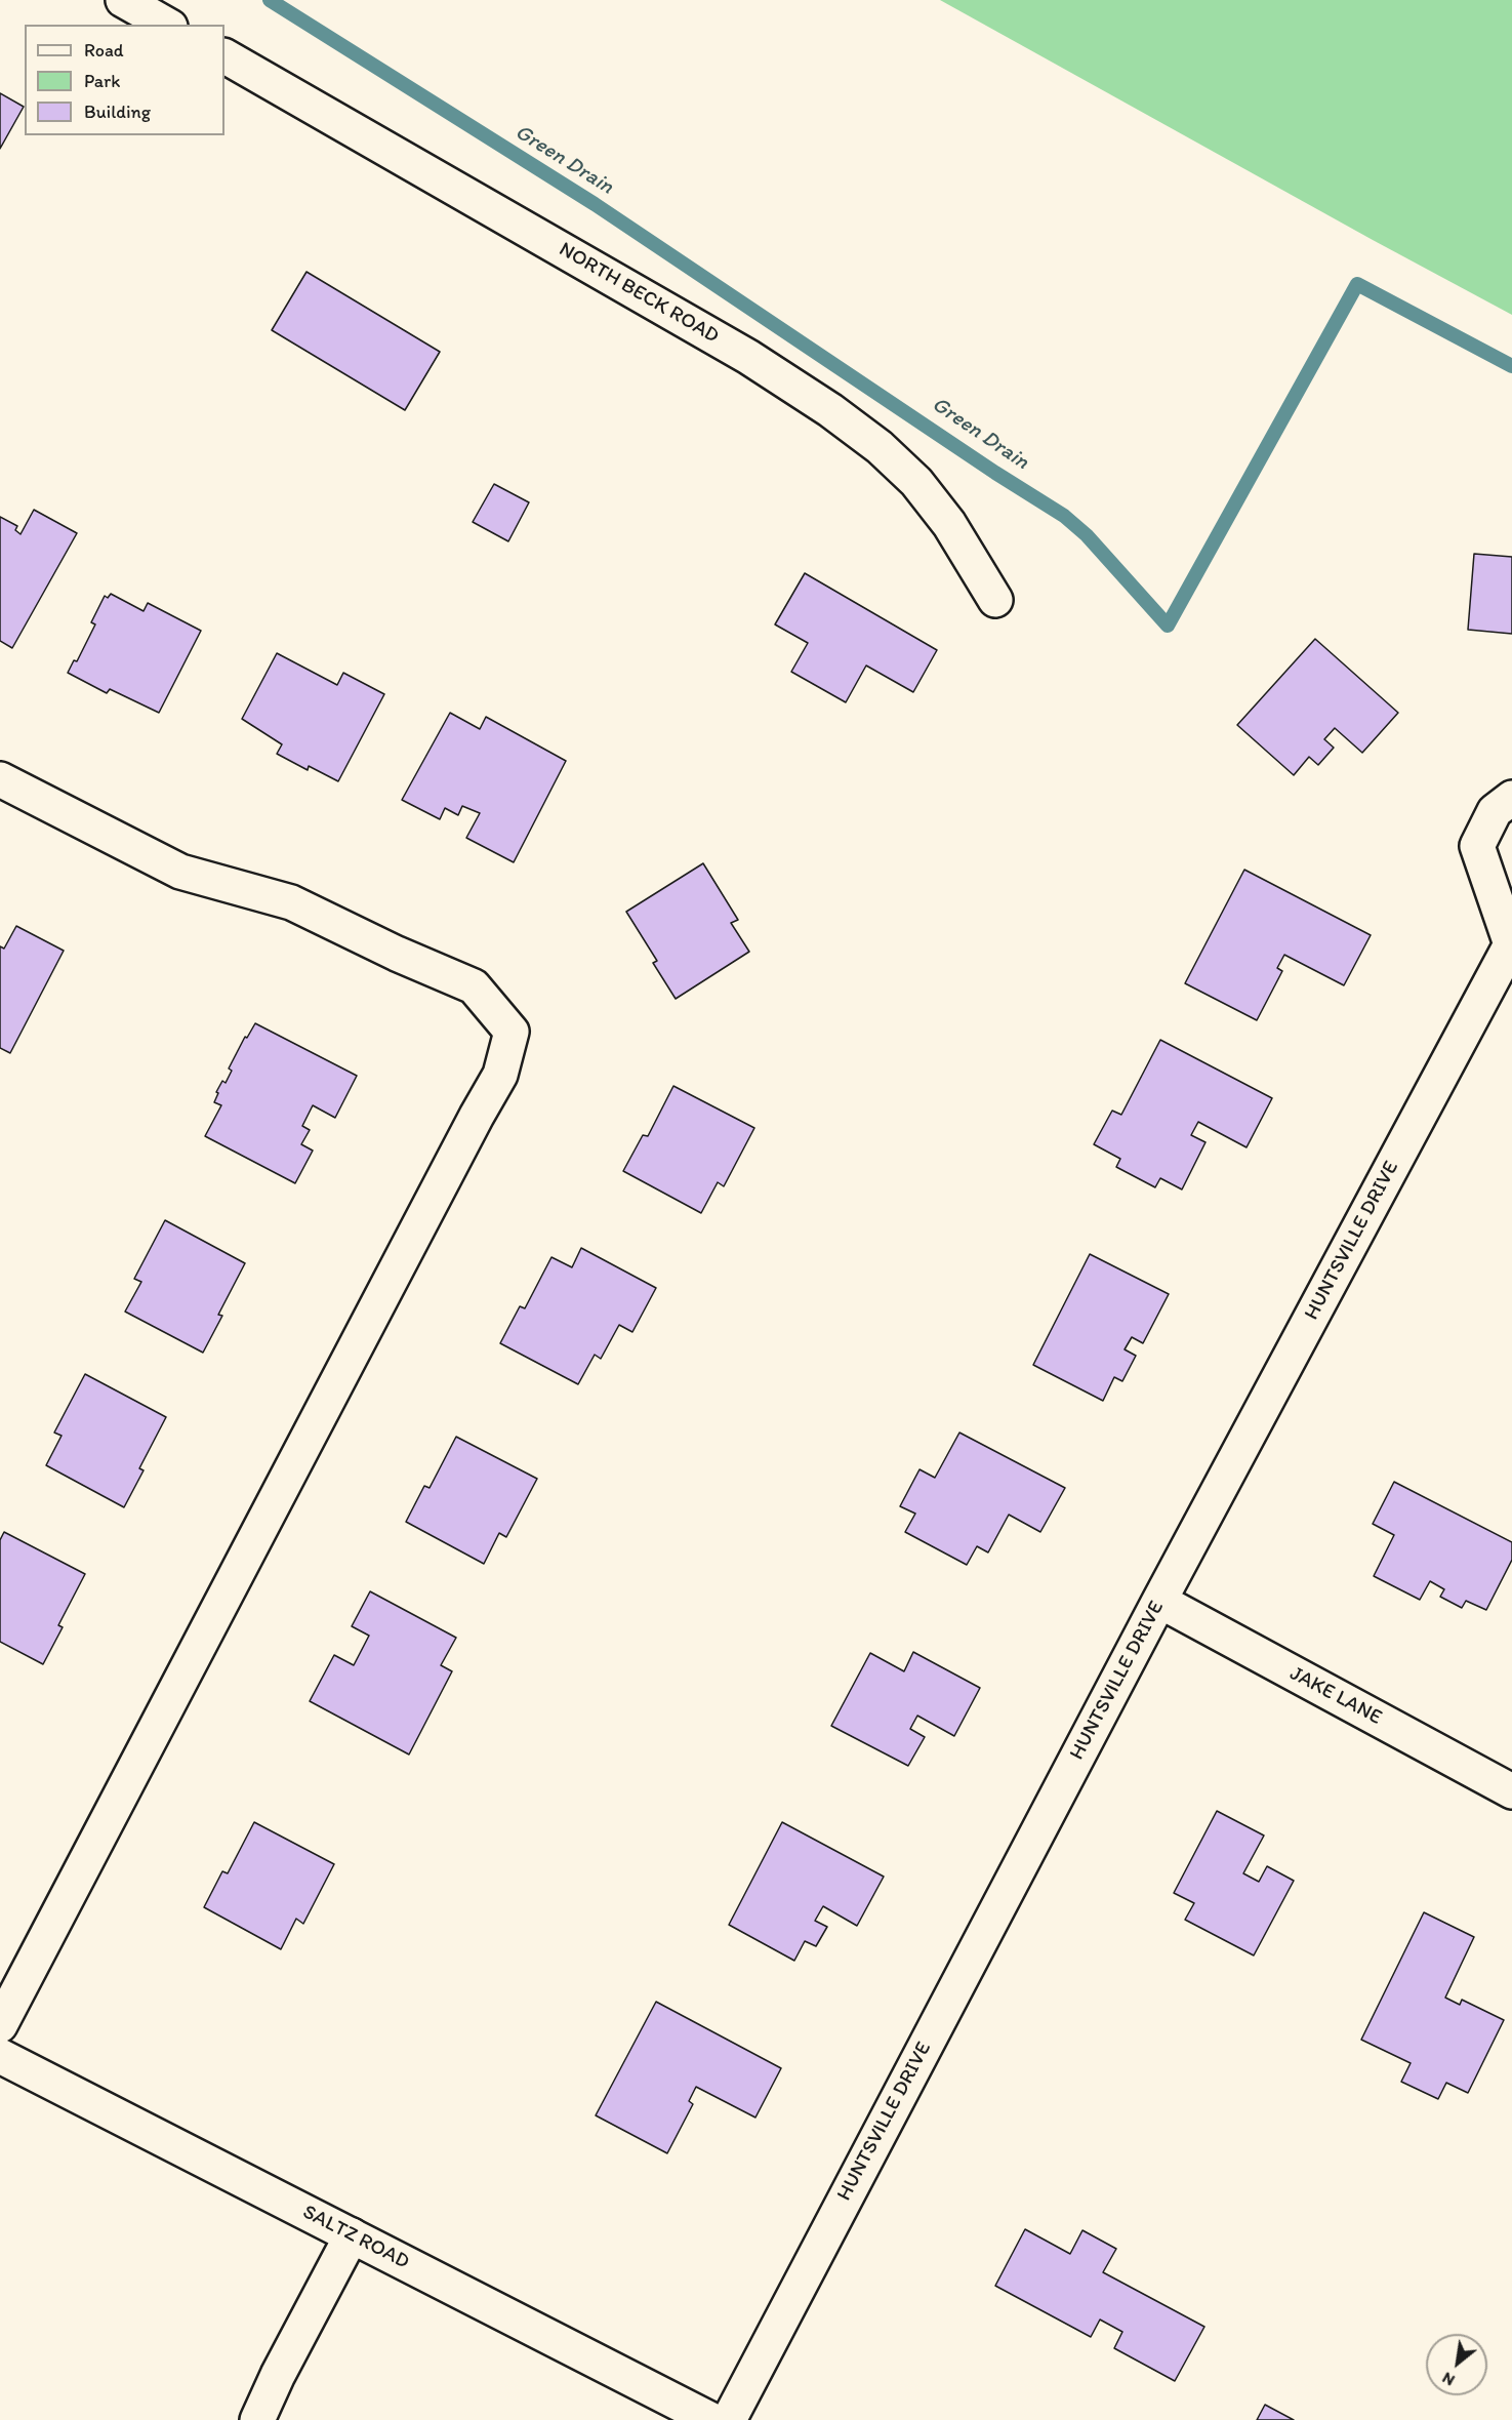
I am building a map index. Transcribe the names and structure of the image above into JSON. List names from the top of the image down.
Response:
{
  "streets": {
    "street": [
      "NORTH BECK ROAD",
      "HUNTSVILLE DRIVE",
      "JAKE LANE",
      "SALTZ ROAD"
    ]
  },
  "crossings": [
    ["HUNTSVILLE DRIVE", "JAKE LANE"]
  ],
  "water": ["Green Drain"],
  "legend": ["Road", "Park", "Building"],
  "north": "bottom left"
}
